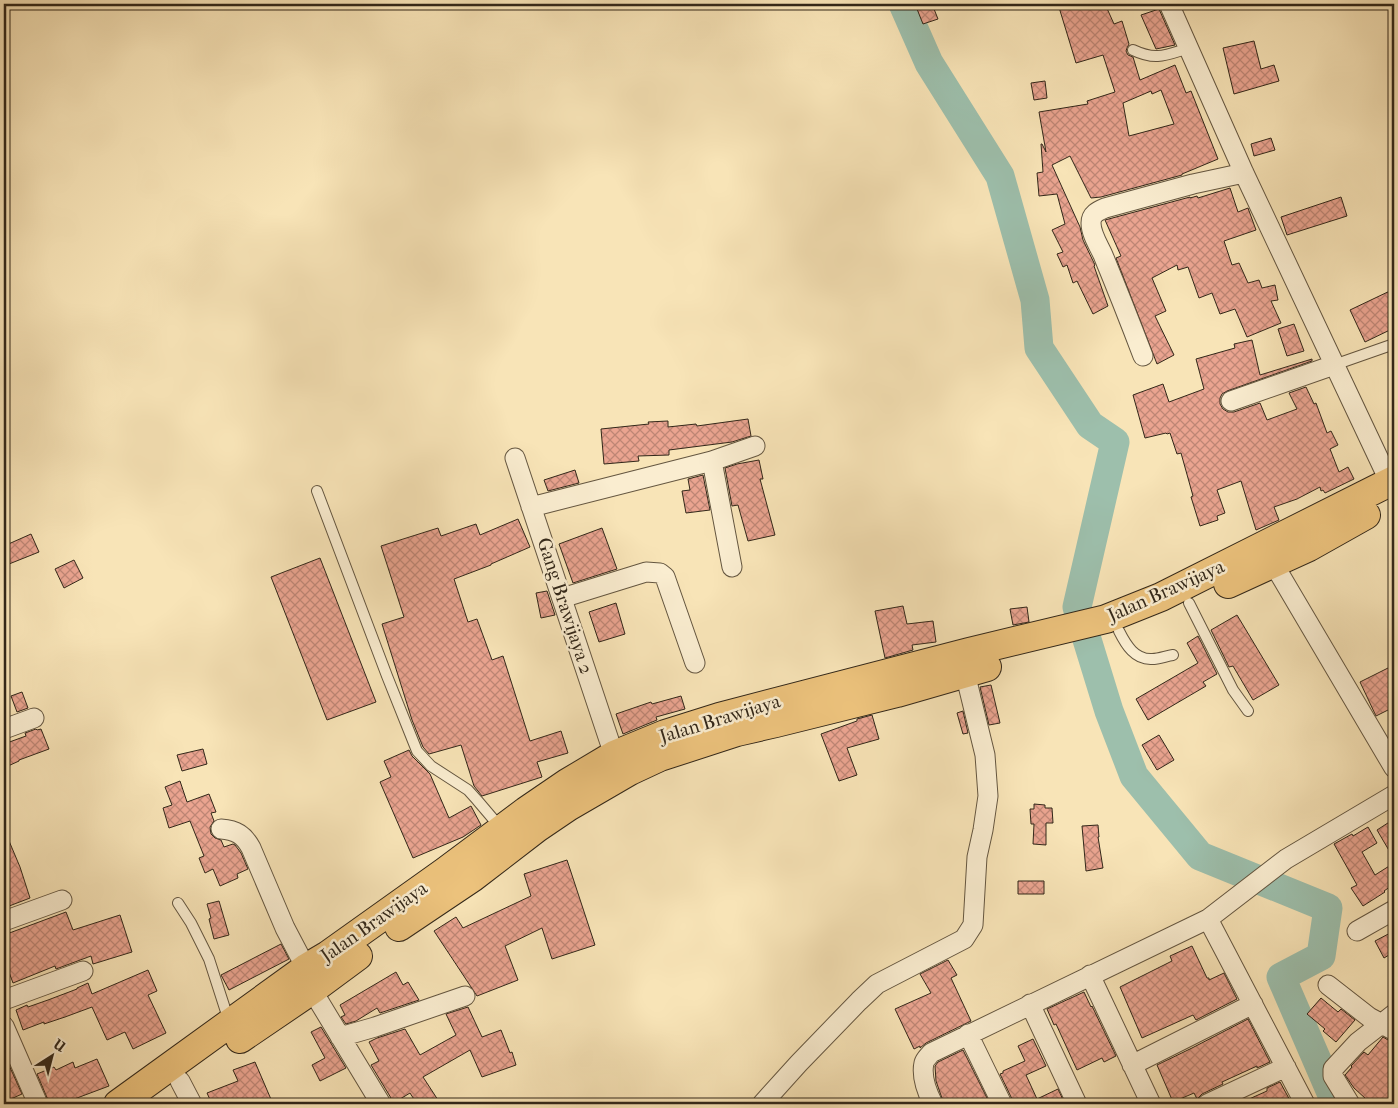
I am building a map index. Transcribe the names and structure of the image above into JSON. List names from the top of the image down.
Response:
{
  "streets": {
    "highway": ["Jalan Brawijaya"],
    "street": ["Gang Brawijaya 2"]
  },
  "crossings": [
    ["Jalan Brawijaya", "Gang Brawijaya 2"]
  ],
  "north": "top right"
}
